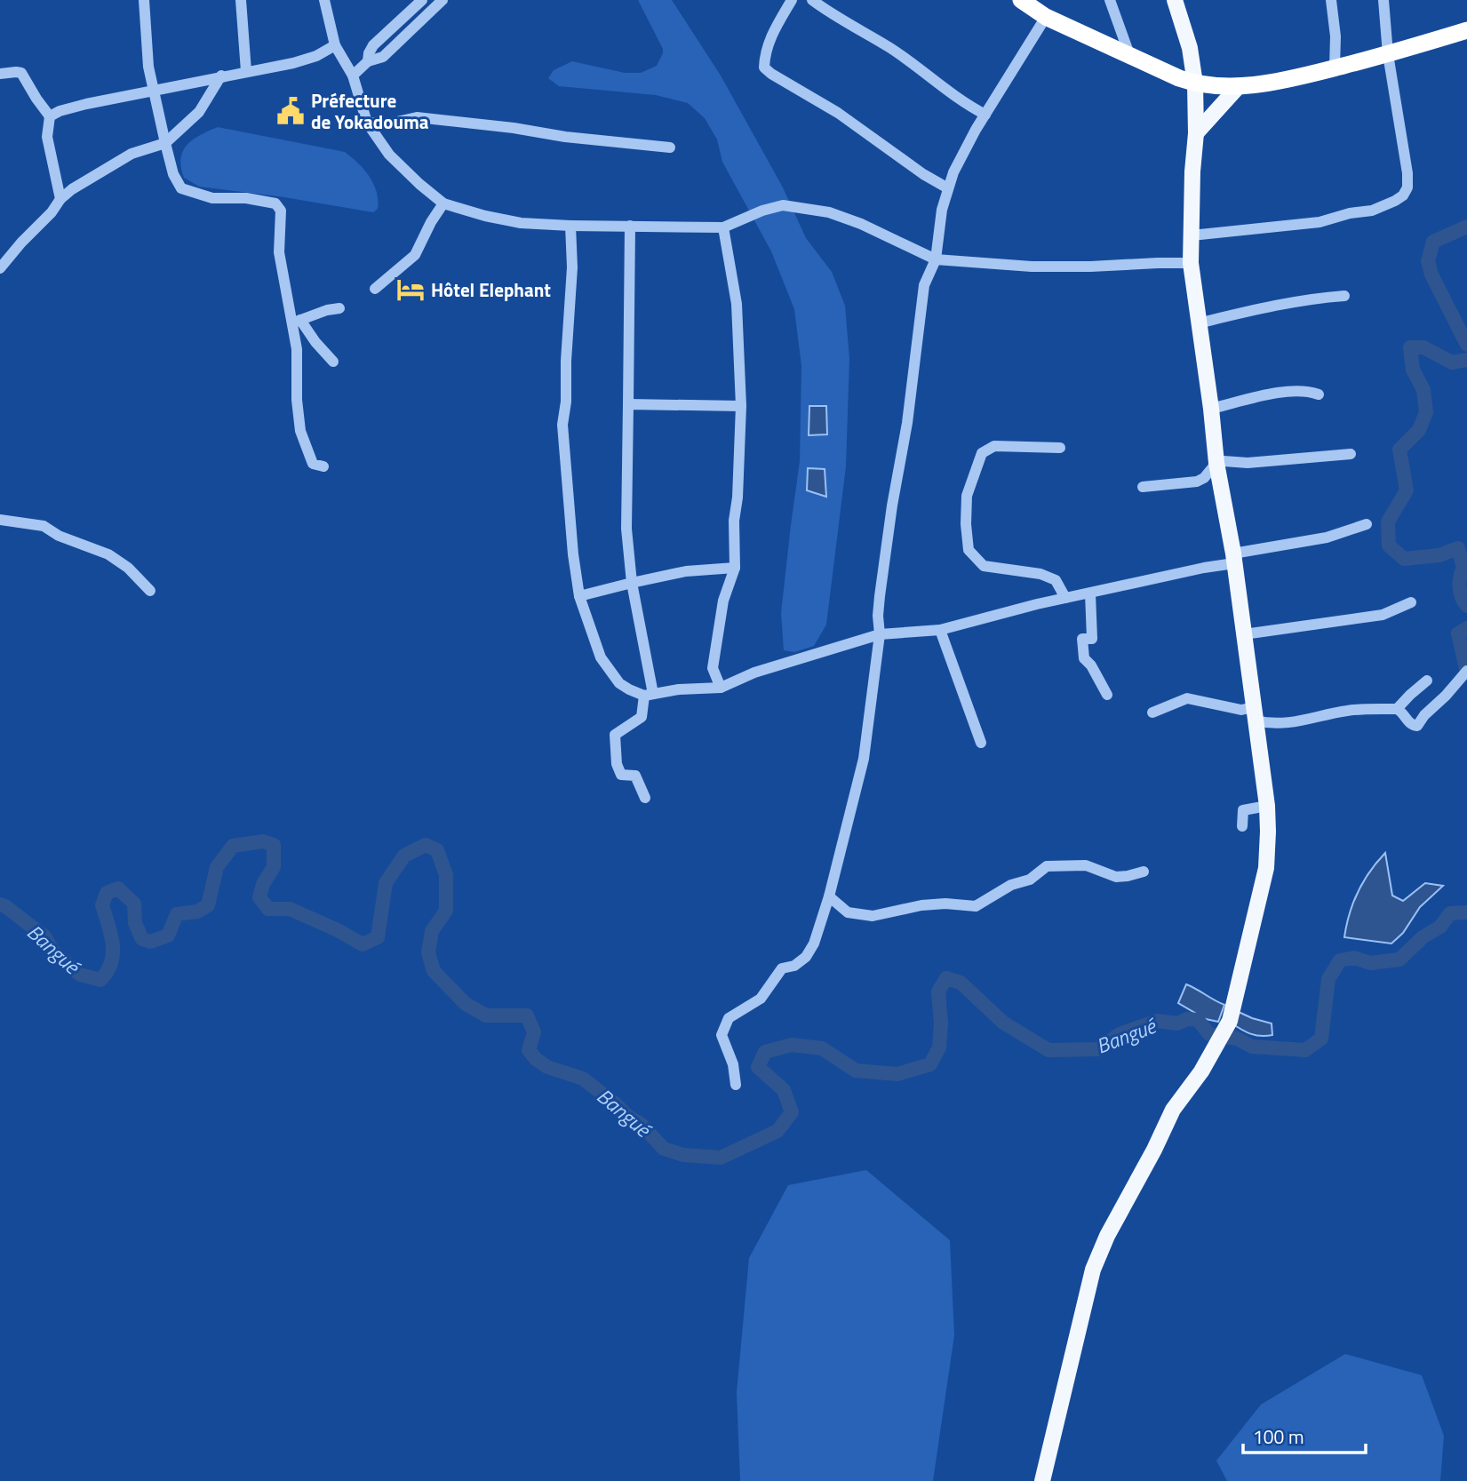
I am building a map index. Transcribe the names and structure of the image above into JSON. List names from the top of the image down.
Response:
{
  "water": ["Bangué"],
  "places": {
    "public building": ["Préfecture de Yokadouma"],
    "hotel": ["Hôtel Elephant"]
  },
  "scale_bar": "100 m"
}
